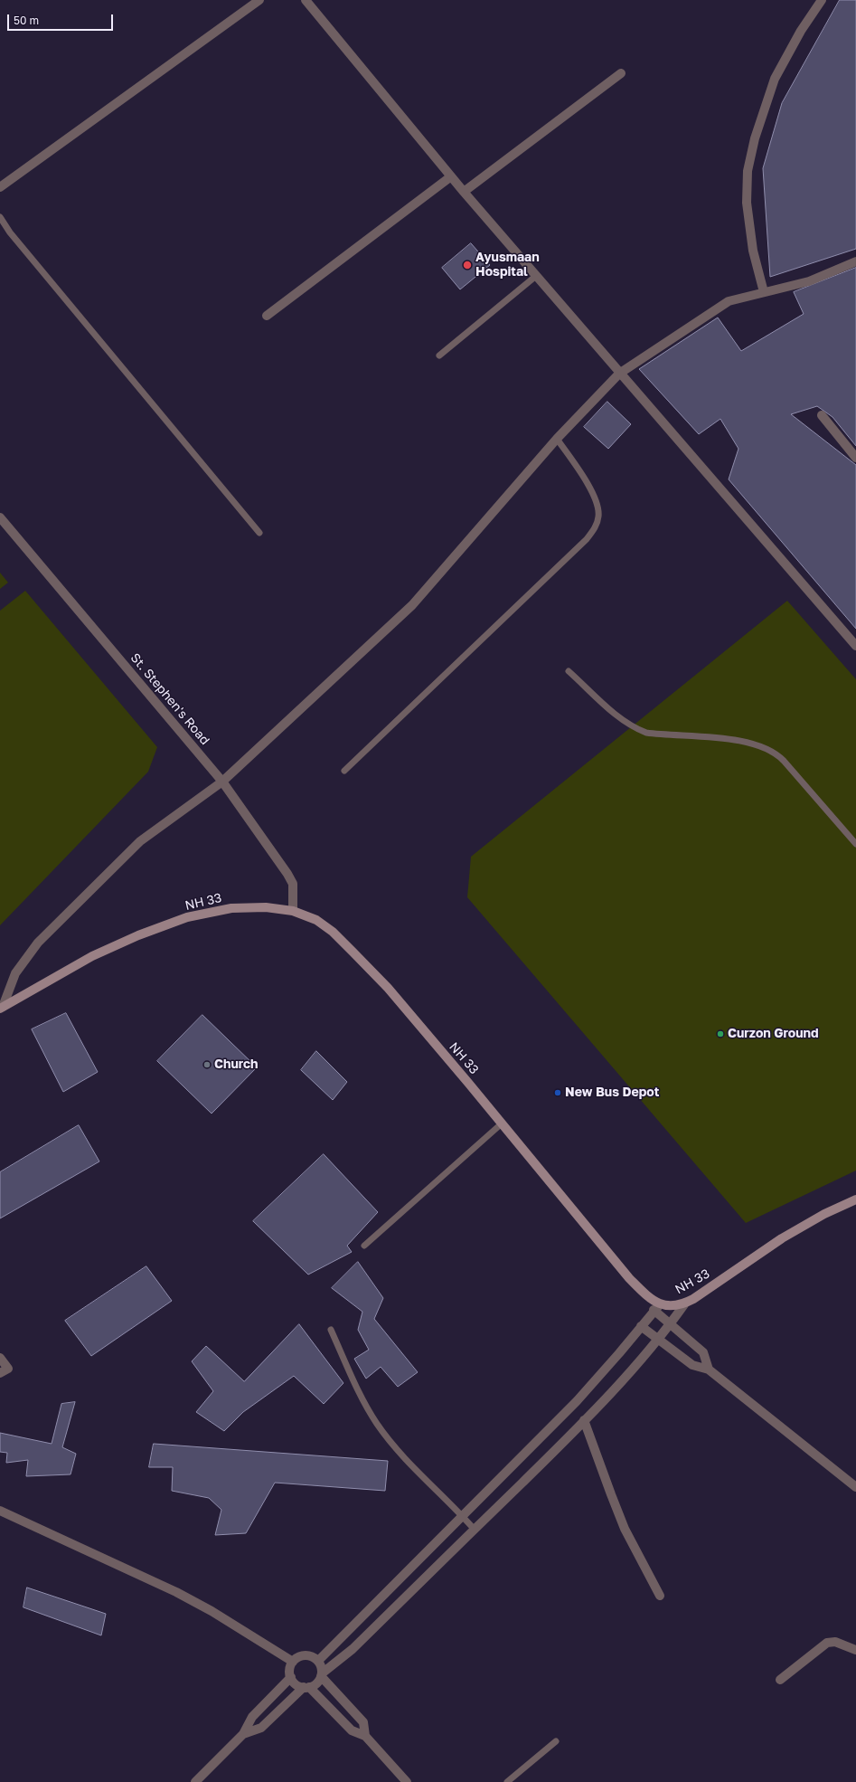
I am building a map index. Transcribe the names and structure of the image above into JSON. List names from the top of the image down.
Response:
{
  "streets": {
    "main road": ["NH 33"],
    "street": ["St. Stephen's Road"]
  },
  "crossings": [
    ["St. Stephen's Road", "NH 33"]
  ],
  "places": [
    "Ayusmaan Hospital",
    "Curzon Ground",
    "Church",
    "New Bus Depot"
  ],
  "scale_bar": "50 m"
}
